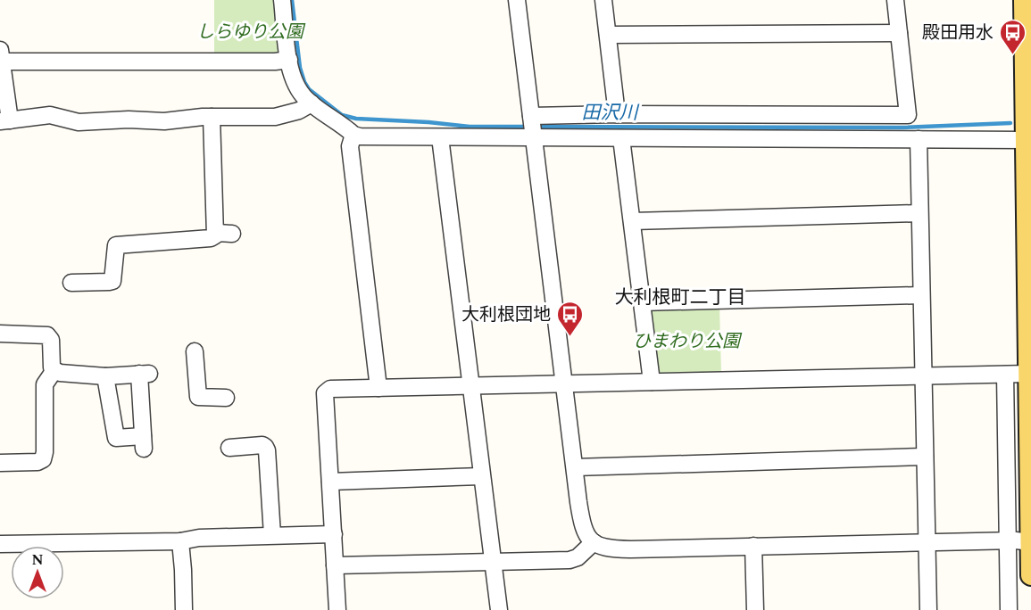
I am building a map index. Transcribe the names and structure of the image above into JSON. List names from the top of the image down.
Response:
{
  "districts": ["大利根町二丁目"],
  "water": ["田沢川"],
  "parks": ["しらゆり公園", "ひまわり公園"],
  "places": {
    "bus stop": ["殿田用水", "大利根団地"]
  },
  "north": "top"
}
